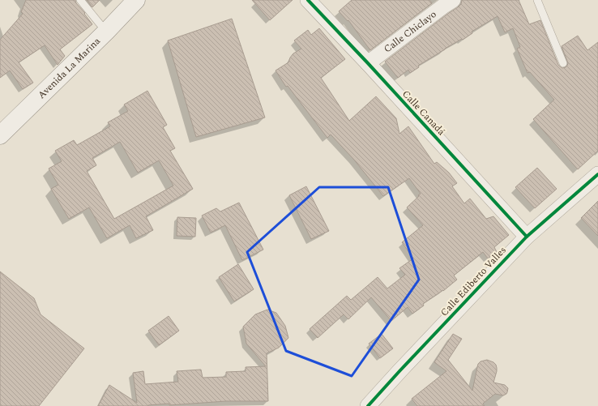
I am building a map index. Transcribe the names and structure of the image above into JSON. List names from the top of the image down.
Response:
{
  "streets": {
    "main road": ["Avenida La Marina"],
    "street": ["Calle Chiclayo", "Calle Canadá", "Calle Ediberto Valles"]
  },
  "crossings": [
    ["Calle Chiclayo", "Calle Canadá"],
    ["Calle Canadá", "Calle Ediberto Valles"]
  ]
}
